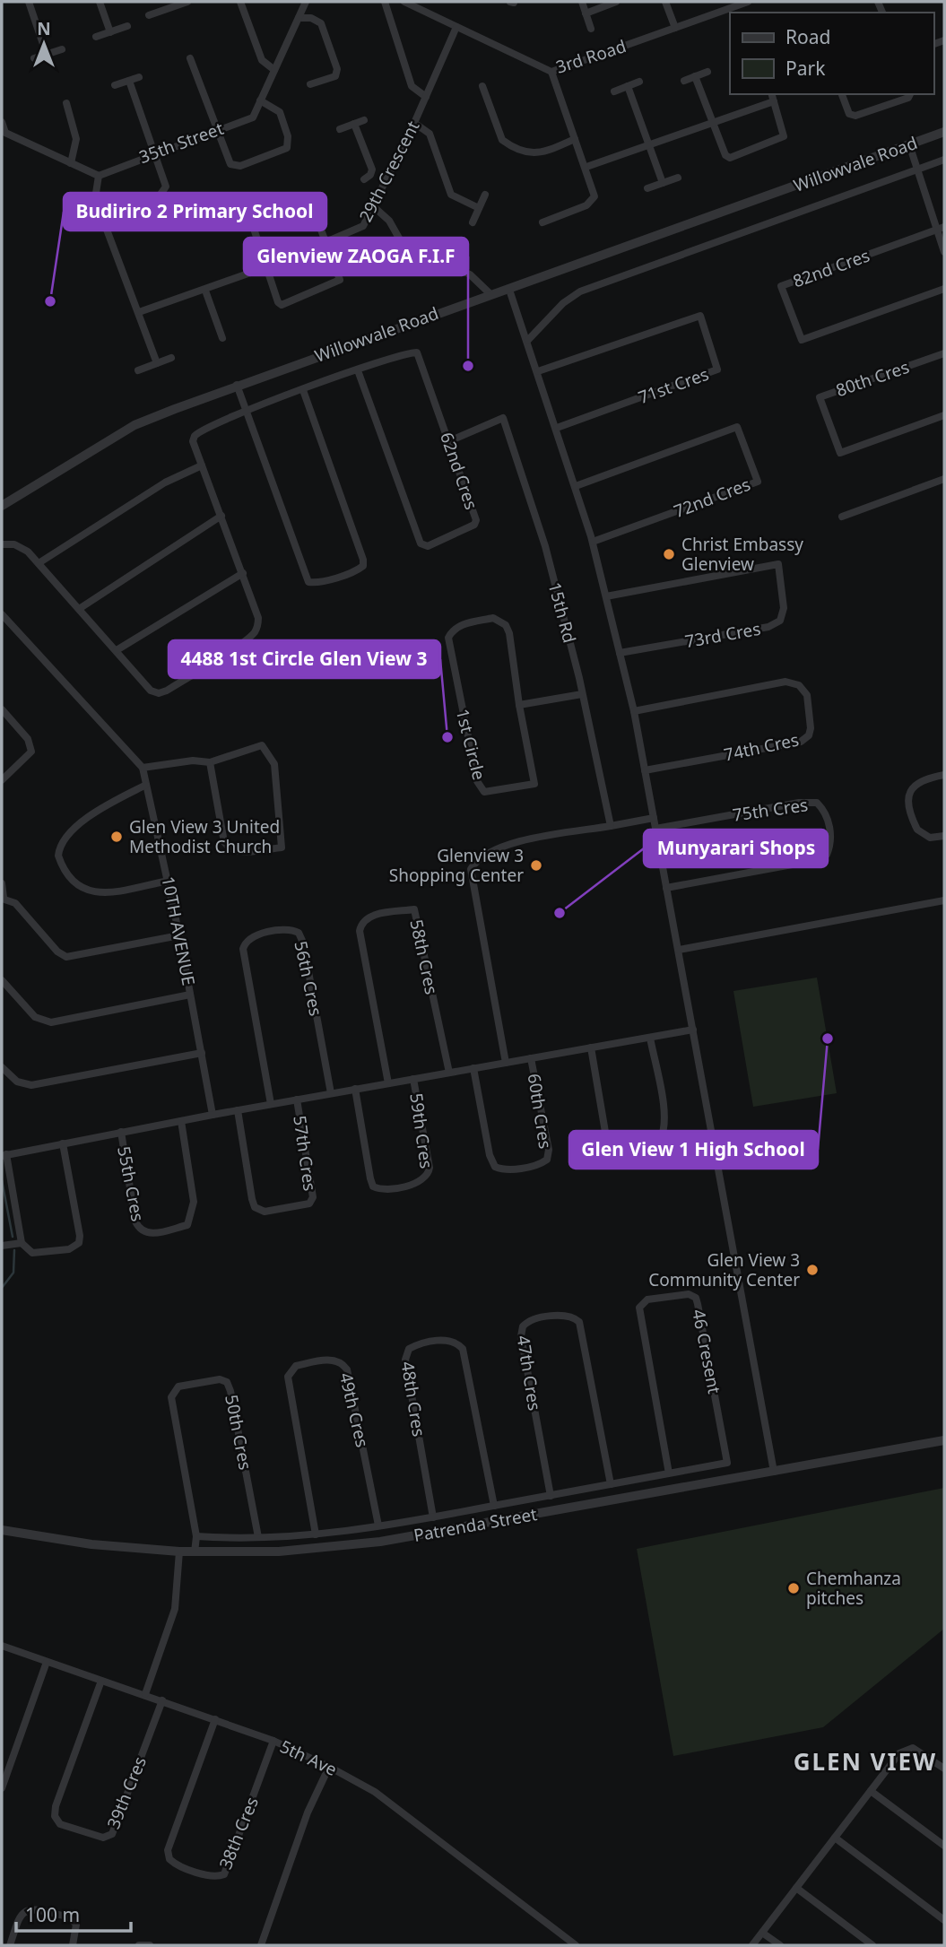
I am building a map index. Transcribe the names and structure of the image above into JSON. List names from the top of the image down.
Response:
{
  "streets": {
    "street": [
      "3rd Road",
      "35th Street",
      "Willowvale Road",
      "29th Crescent",
      "82nd Cres",
      "80th Cres",
      "71st Cres",
      "62nd Cres",
      "72nd Cres",
      "15th Rd",
      "73rd Cres",
      "1st Circle",
      "74th Cres",
      "75th Cres",
      "10TH AVENUE",
      "58th Cres",
      "56th Cres",
      "60th Cres",
      "59th Cres",
      "57th Cres",
      "55th Cres",
      "46 Cresent",
      "47th Cres",
      "48th Cres",
      "49th Cres",
      "50th Cres",
      "Patrenda Street",
      "5th Ave",
      "39th Cres",
      "38th Cres"
    ]
  },
  "crossings": [
    ["3rd Road", "29th Crescent"],
    ["62nd Cres", "15th Rd"],
    ["5th Ave", "39th Cres"],
    ["5th Ave", "38th Cres"]
  ],
  "districts": ["GLEN VIEW"],
  "places": [
    "Budiriro 2 Primary School",
    "Glenview ZAOGA F.I.F",
    "Christ Embassy Glenview",
    "4488 1st Circle Glen View 3",
    "Glen View 3 United Methodist Church",
    "Glenview 3 Shopping Center",
    "Munyarari Shops",
    "Glen View 1 High School",
    "Glen View 3 Community Center",
    "Chemhanza pitches"
  ],
  "legend": ["Road", "Park"],
  "scale_bar": "100 m",
  "north": "top"
}
